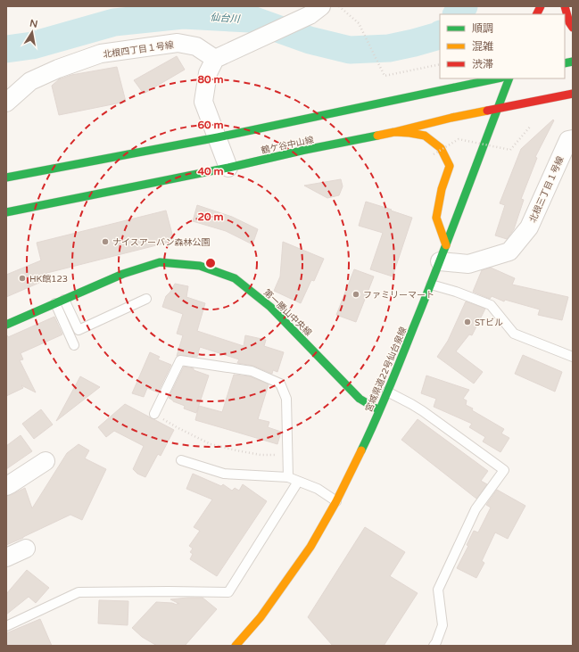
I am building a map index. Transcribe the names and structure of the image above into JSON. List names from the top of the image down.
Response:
{
  "streets": {
    "street": [
      "北根四丁目１号線",
      "鶴ケ谷中山線",
      "北根三丁目１号線",
      "第一勝山中央線",
      "宮城県道22号仙台泉線"
    ]
  },
  "crossings": [
    ["鶴ケ谷中山線", "宮城県道22号仙台泉線"],
    ["北根三丁目１号線", "宮城県道22号仙台泉線"],
    ["第一勝山中央線", "宮城県道22号仙台泉線"]
  ],
  "water": ["仙台川"],
  "places": [
    "ナイスアーバン森林公園",
    "HK館123",
    "ファミリーマート",
    "STビル"
  ],
  "legend": ["順調", "混雑", "渋滞"],
  "north": "top",
  "rings": [
    "80 m",
    "60 m",
    "40 m",
    "20 m"
  ]
}
